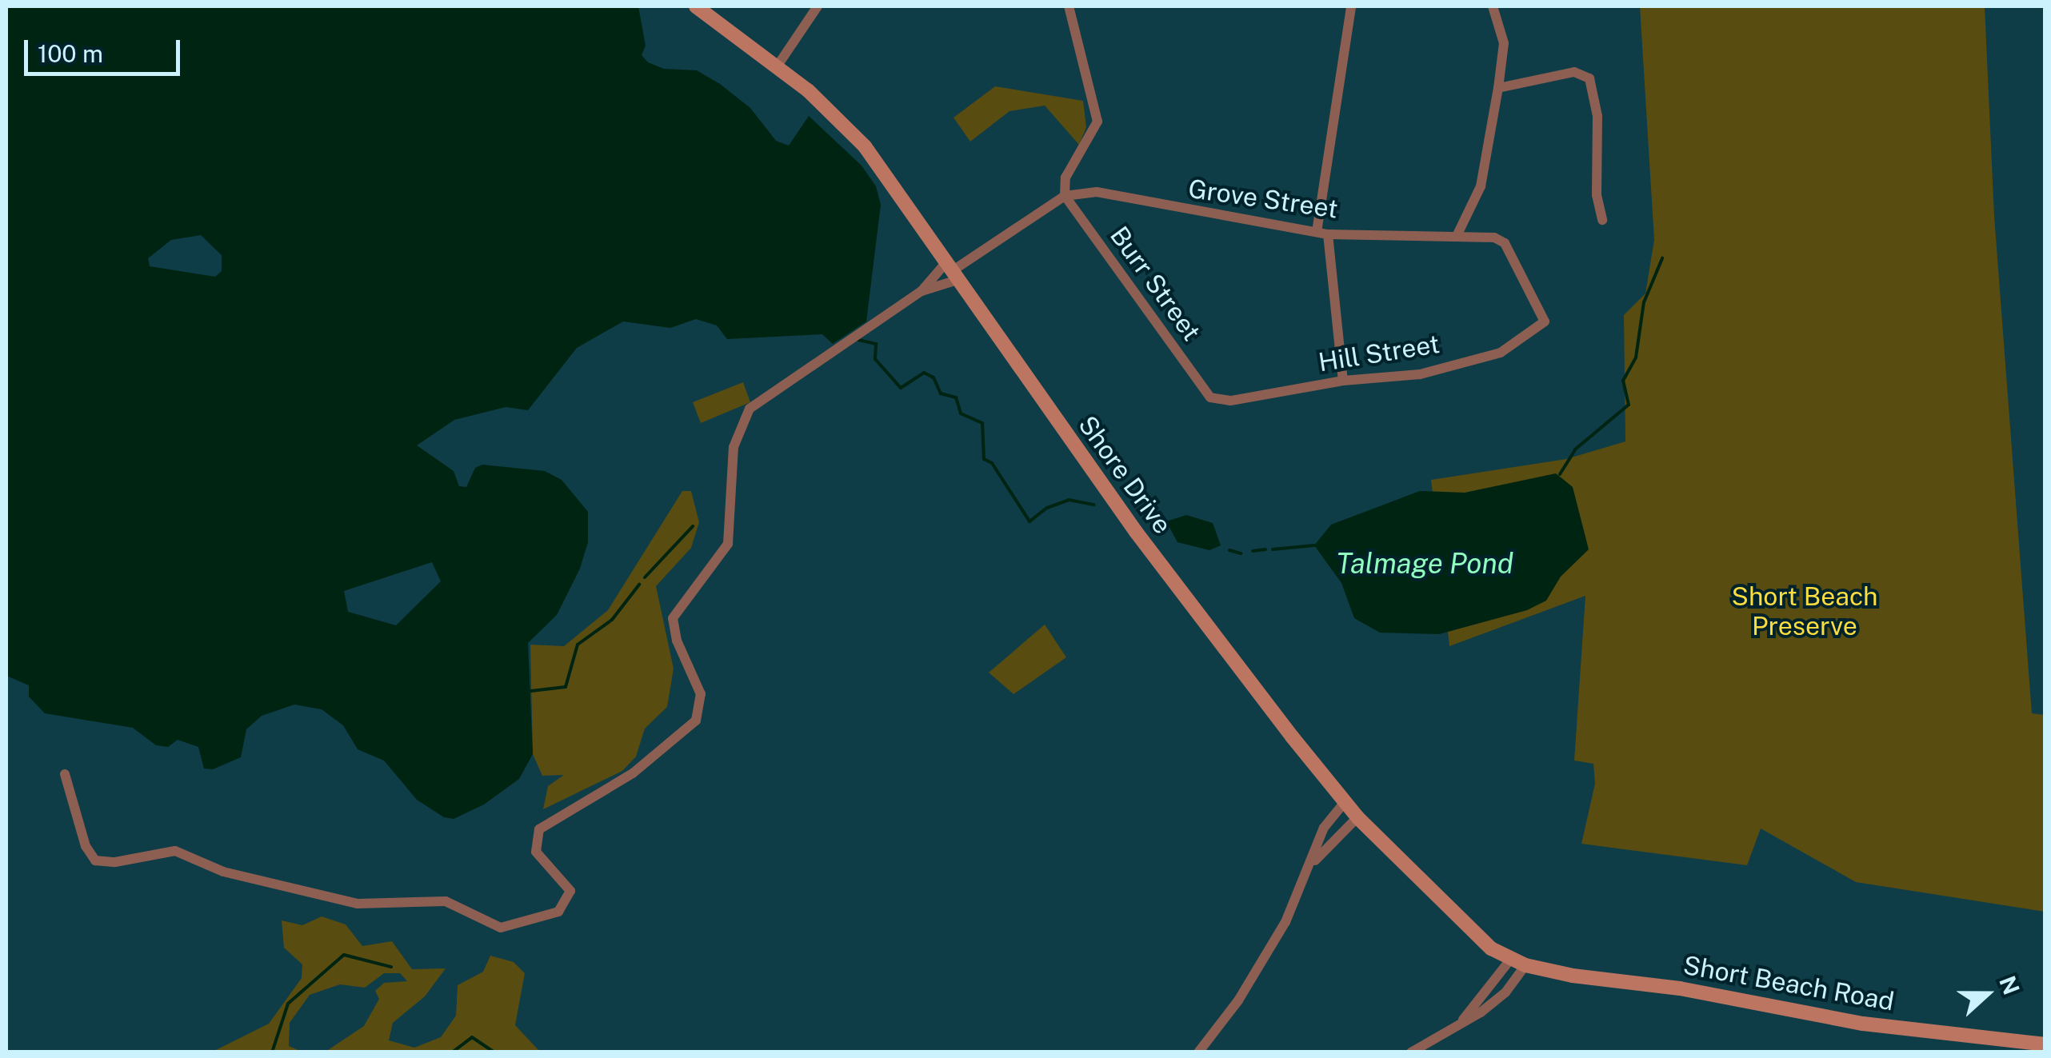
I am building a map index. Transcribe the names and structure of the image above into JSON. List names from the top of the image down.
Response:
{
  "streets": {
    "main road": ["Shore Drive", "Short Beach Road"],
    "street": ["Grove Street", "Burr Street", "Hill Street"]
  },
  "crossings": [
    ["Grove Street", "Burr Street"],
    ["Grove Street", "Hill Street"],
    ["Grove Street", "Shore Drive"],
    ["Burr Street", "Hill Street"],
    ["Shore Drive", "Short Beach Road"]
  ],
  "water": ["Talmage Pond"],
  "parks": ["Short Beach Preserve"],
  "scale_bar": "100 m",
  "north": "right"
}
